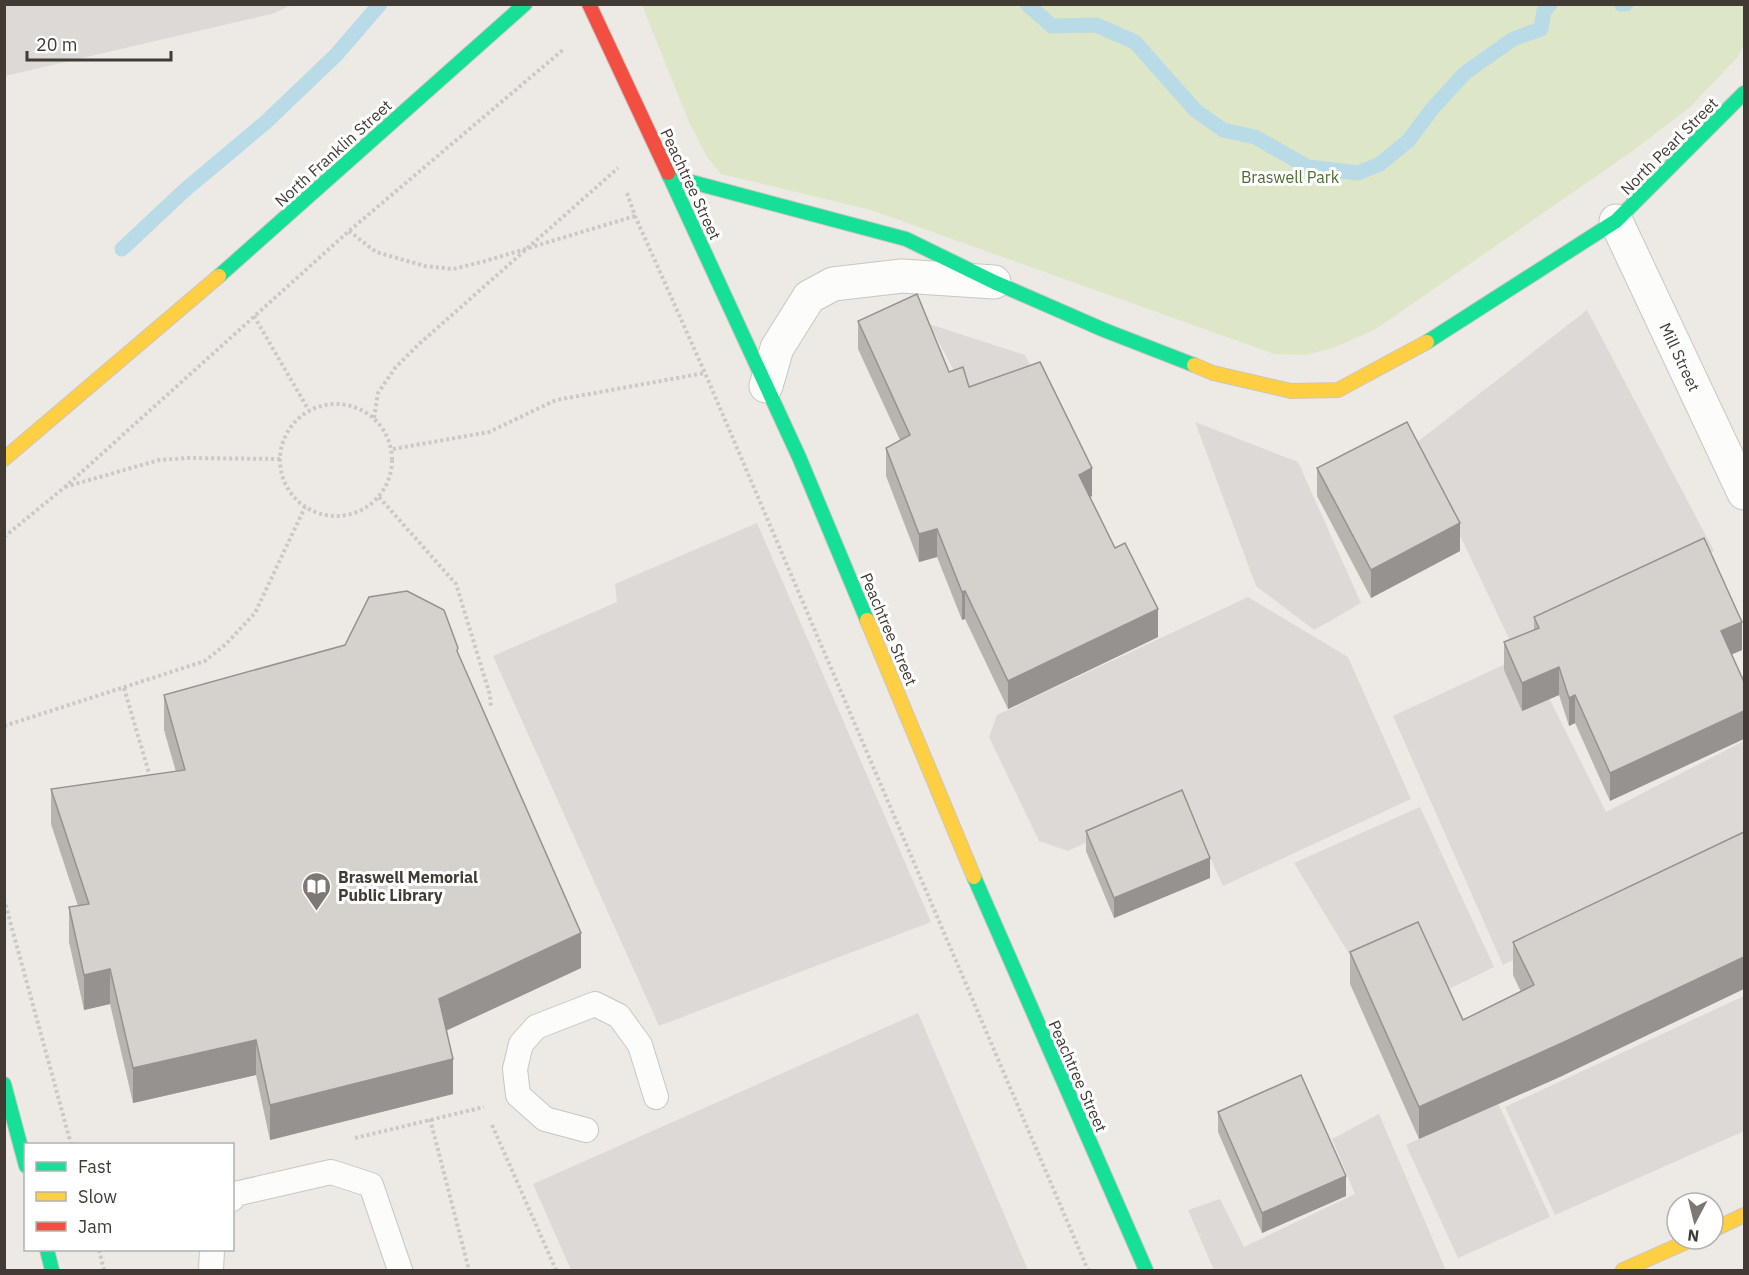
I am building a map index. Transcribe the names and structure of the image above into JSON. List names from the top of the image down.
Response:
{
  "streets": {
    "main road": ["North Pearl Street", "North Franklin Street", "Peachtree Street"],
    "street": ["Mill Street"]
  },
  "crossings": [
    ["North Pearl Street", "Peachtree Street"],
    ["North Pearl Street", "Mill Street"]
  ],
  "parks": ["Braswell Park"],
  "places": {
    "library": ["Braswell Memorial Public Library"]
  },
  "legend": ["Fast", "Slow", "Jam"],
  "scale_bar": "20 m",
  "north": "bottom"
}
